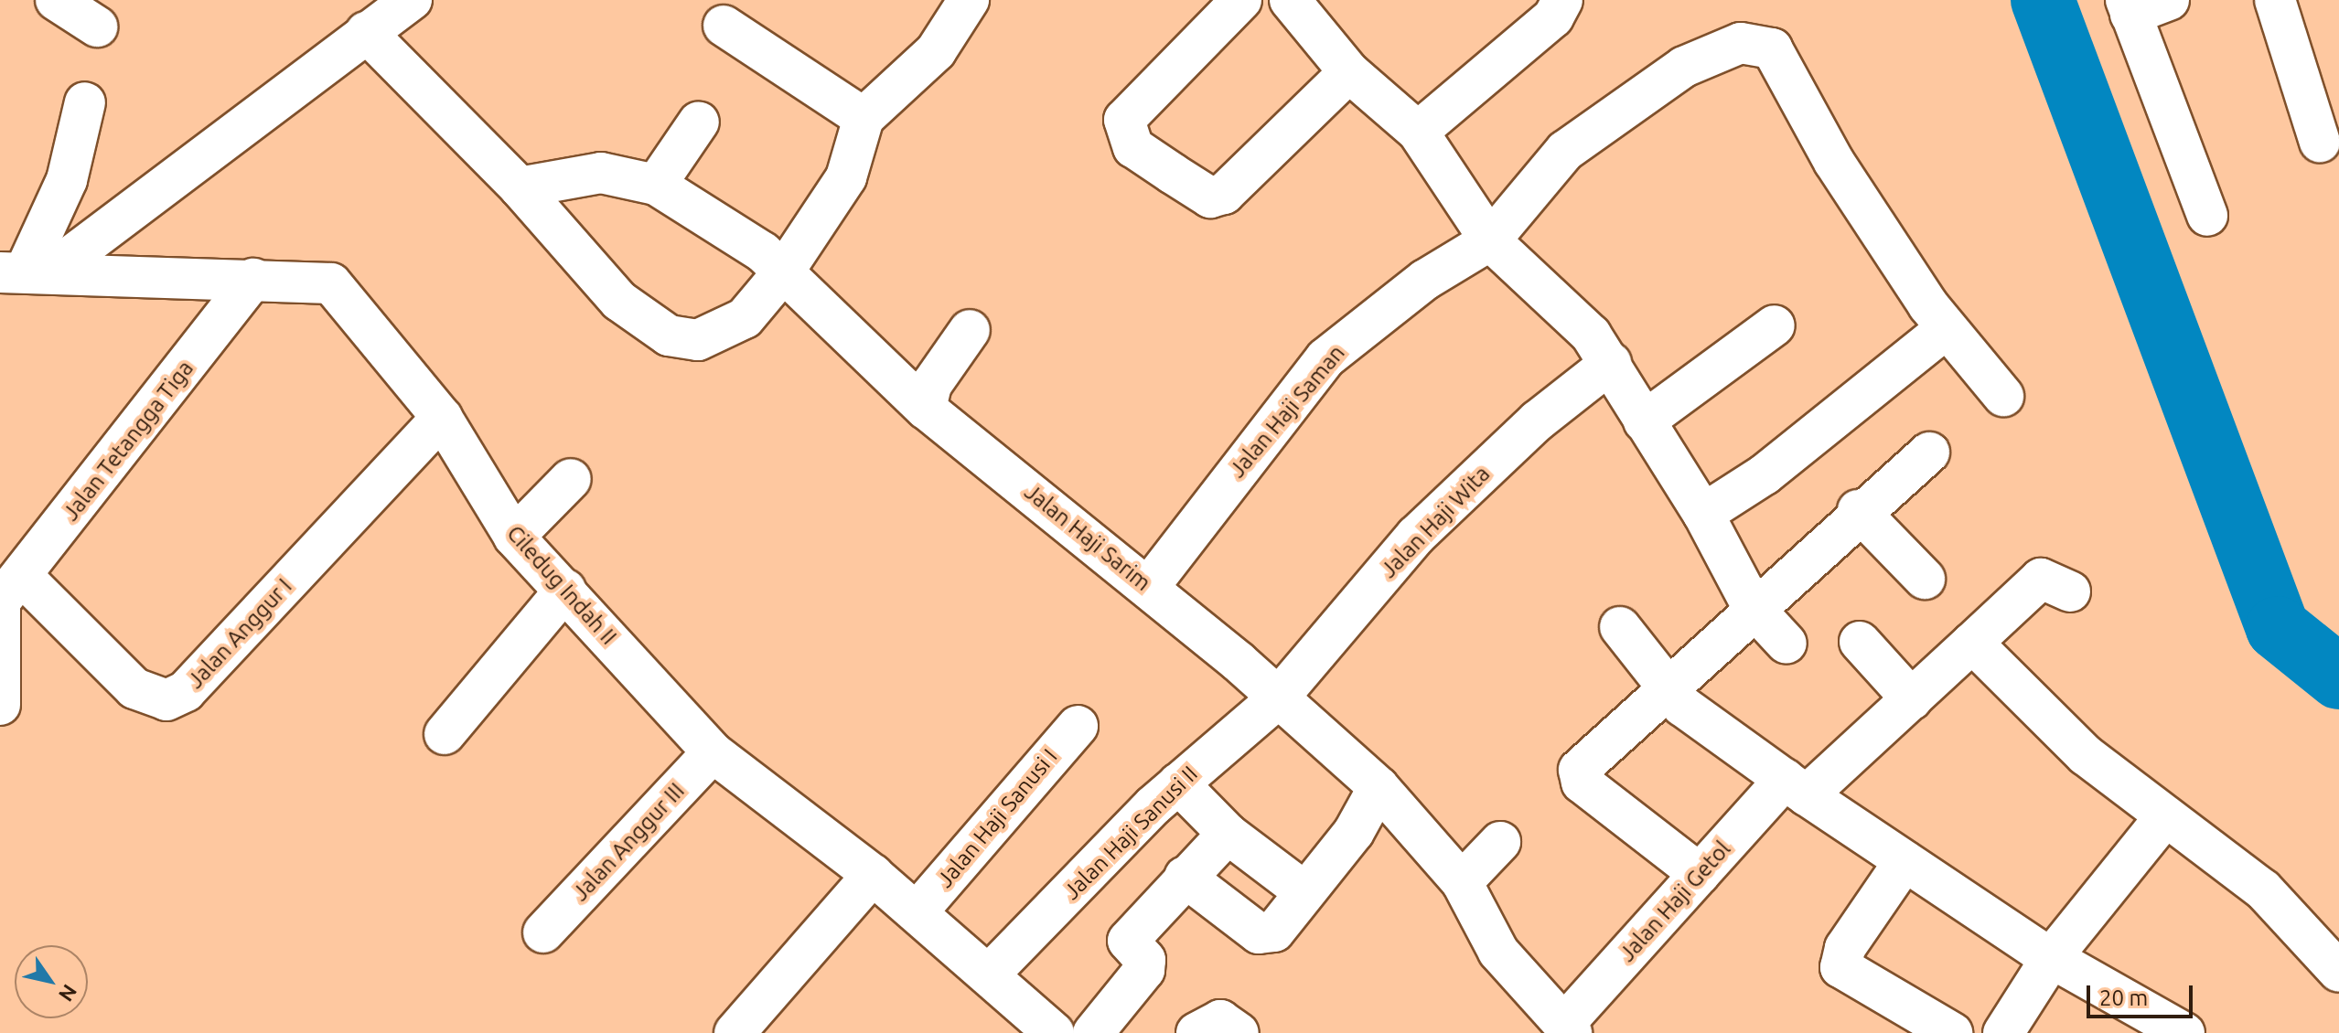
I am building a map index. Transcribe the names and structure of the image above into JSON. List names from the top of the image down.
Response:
{
  "streets": {
    "street": [
      "Jalan Haji Saman",
      "Jalan Tetangga Tiga",
      "Jalan Haji Wita",
      "Jalan Haji Sarim",
      "Ciledug Indah II",
      "Jalan Anggur I",
      "Jalan Haji Sanusi I",
      "Jalan Haji Sanusi II",
      "Jalan Anggur III",
      "Jalan Haji Getol"
    ]
  },
  "crossings": [
    ["Jalan Haji Saman", "Jalan Haji Sarim"],
    ["Jalan Tetangga Tiga", "Ciledug Indah II"],
    ["Jalan Tetangga Tiga", "Jalan Anggur I"],
    ["Jalan Haji Wita", "Jalan Haji Sarim"],
    ["Jalan Haji Wita", "Jalan Haji Sanusi II"],
    ["Jalan Haji Sarim", "Jalan Haji Sanusi II"],
    ["Jalan Haji Sarim", "Jalan Haji Getol"],
    ["Ciledug Indah II", "Jalan Anggur I"],
    ["Ciledug Indah II", "Jalan Haji Sanusi I"],
    ["Ciledug Indah II", "Jalan Haji Sanusi II"],
    ["Ciledug Indah II", "Jalan Anggur III"]
  ],
  "scale_bar": "20 m",
  "north": "bottom right"
}
